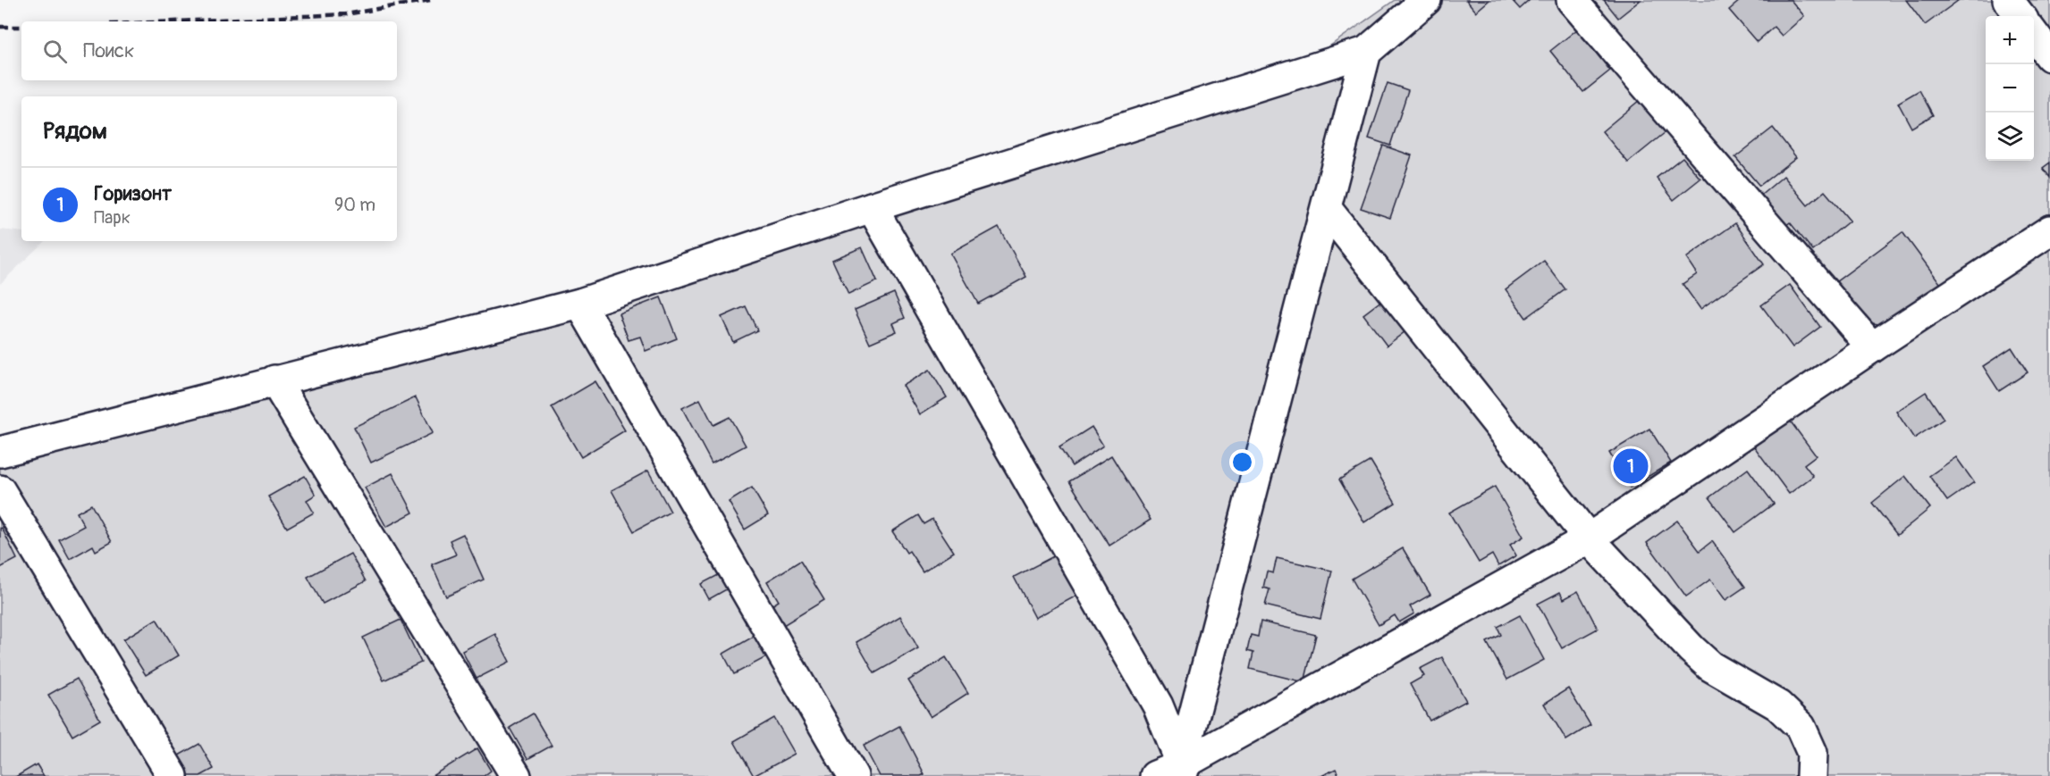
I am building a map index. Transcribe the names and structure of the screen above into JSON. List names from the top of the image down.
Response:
{
  "page": {
    "map_buttons": ["+", "−"],
    "search": "Поиск",
    "heading": "Рядом",
    "list": [
      {
        "mark": "1",
        "name": "Горизонт",
        "note": "Парк",
        "value": "90 m"
      }
    ],
    "pins": "1"
  }
}
